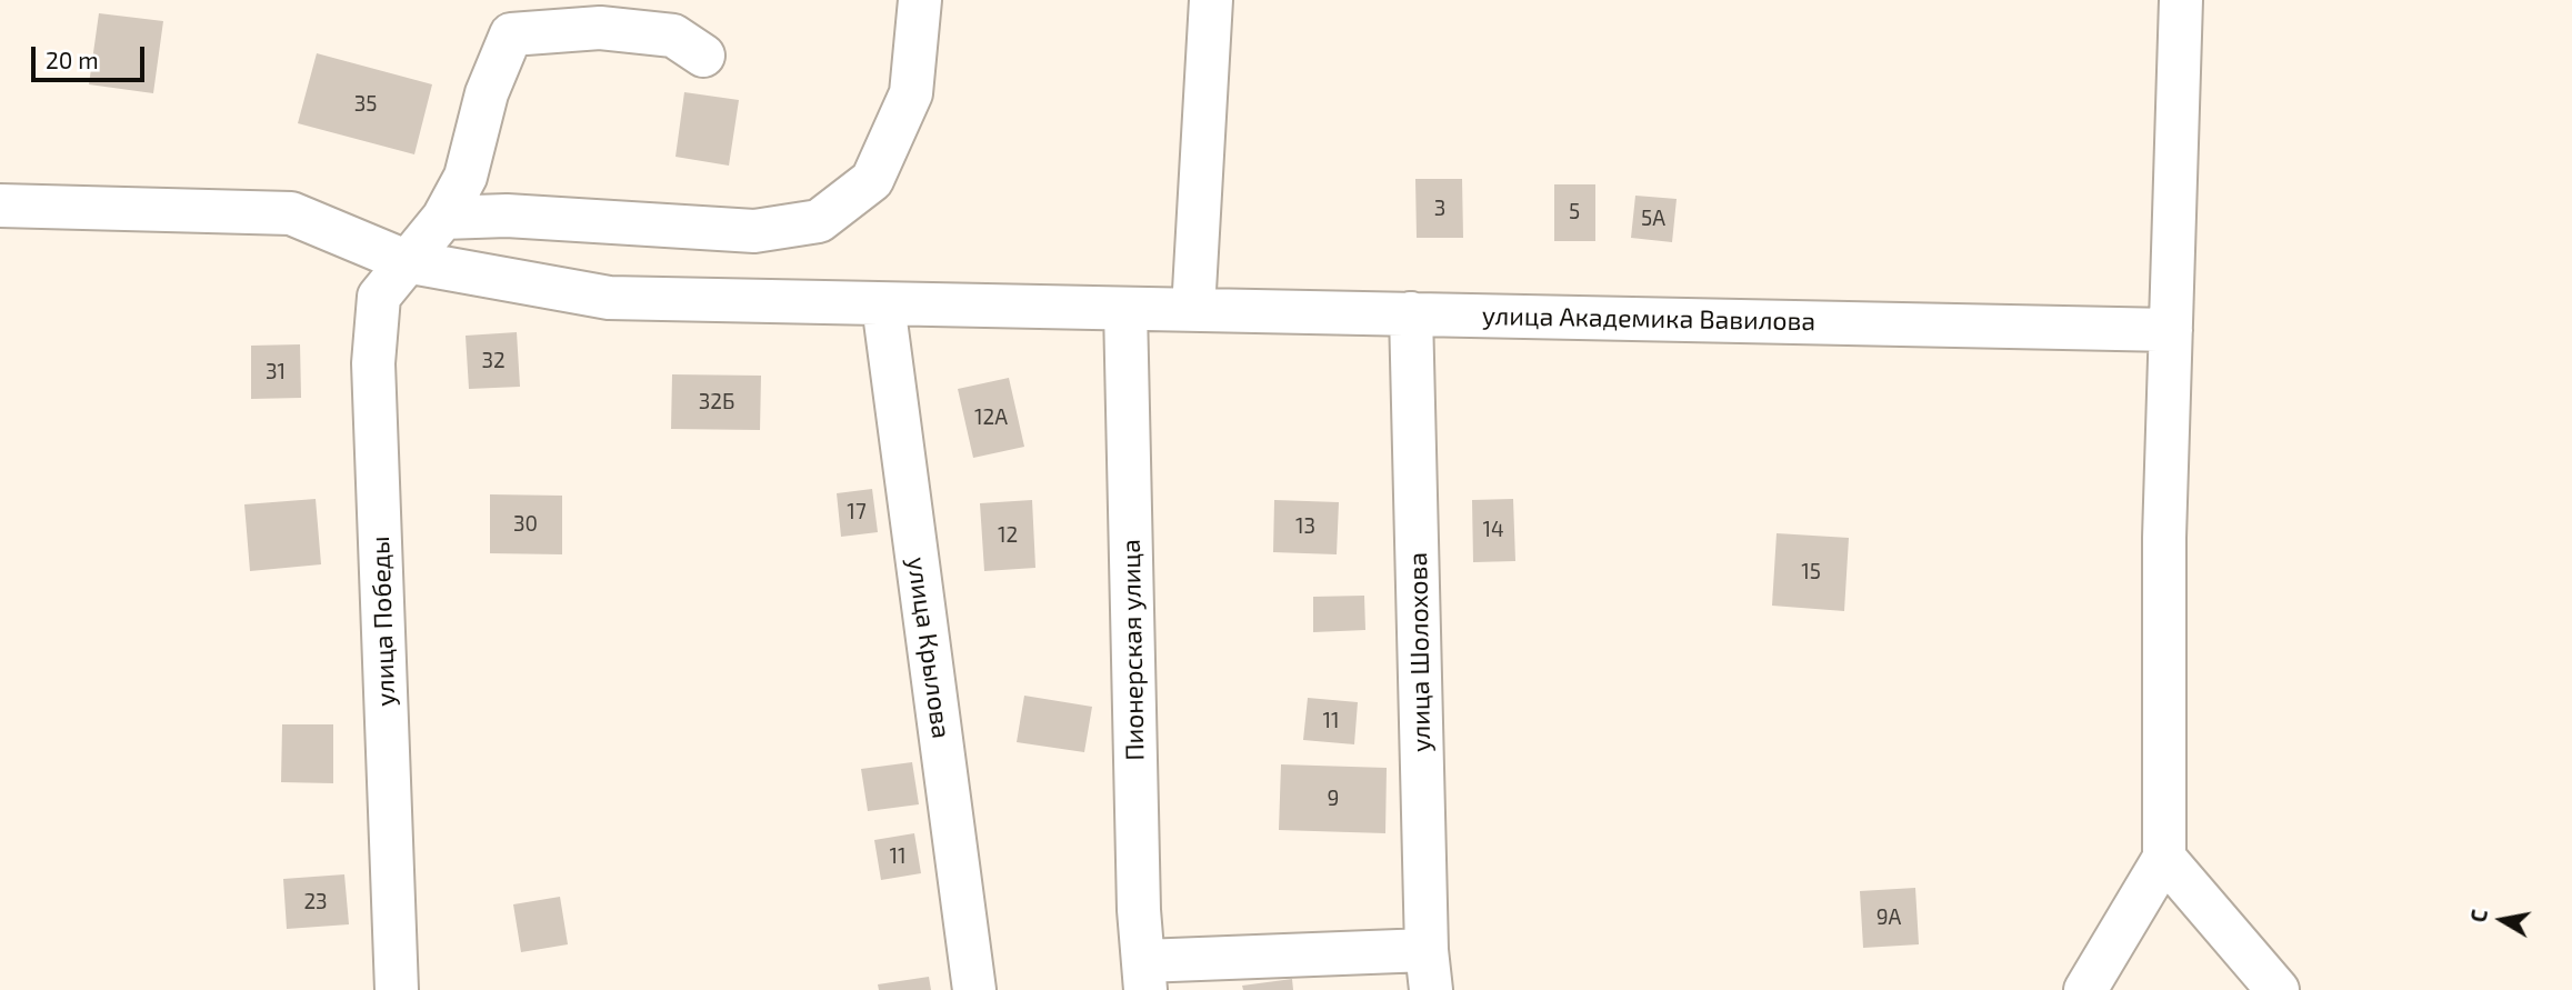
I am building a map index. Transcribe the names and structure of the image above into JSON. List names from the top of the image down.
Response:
{
  "streets": {
    "street": [
      "улица Академика Вавилова",
      "улица Победы",
      "улица Крылова",
      "Пионерская улица",
      "улица Шолохова"
    ]
  },
  "crossings": [
    ["улица Академика Вавилова", "улица Победы"],
    ["улица Академика Вавилова", "улица Крылова"],
    ["улица Академика Вавилова", "Пионерская улица"],
    ["улица Академика Вавилова", "улица Шолохова"]
  ],
  "house_numbers": [
    "35",
    "3",
    "5",
    "5А",
    "32",
    "31",
    "32Б",
    "12А",
    "17",
    "30",
    "13",
    "14",
    "12",
    "15",
    "11",
    "9",
    "11",
    "23",
    "9А"
  ],
  "scale_bar": "20 m",
  "north": "left"
}
